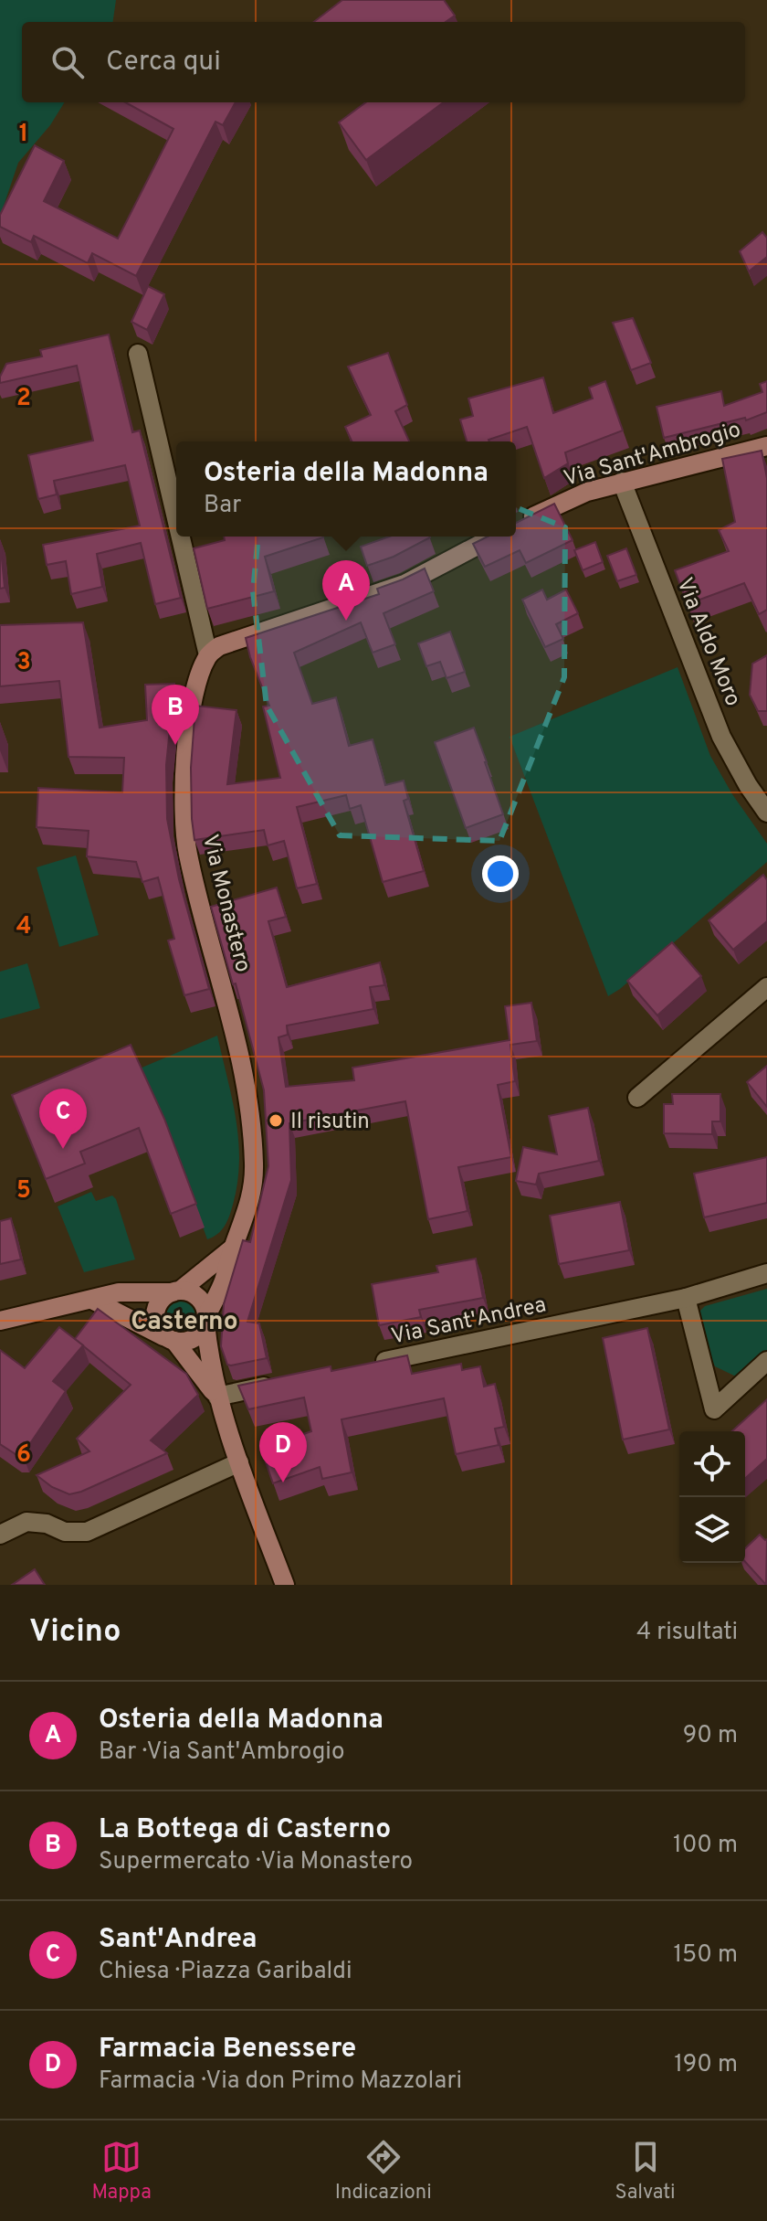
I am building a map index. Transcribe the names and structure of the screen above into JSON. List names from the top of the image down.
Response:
{
  "streets": {
    "street": [
      "Via Sant'Ambrogio",
      "Via Aldo Moro",
      "Via Monastero",
      "Via Sant'Andrea"
    ]
  },
  "crossings": [
    ["Via Sant'Ambrogio", "Via Aldo Moro"]
  ],
  "districts": ["Casterno"],
  "places": ["Il risutin"],
  "page": {
    "search": "Cerca qui",
    "popup": ["Osteria della Madonna", "Bar"],
    "pins": [
      "A",
      "B",
      "C",
      "D"
    ],
    "heading": ["Vicino", "4 risultati"],
    "list": [
      {
        "mark": "A",
        "name": "Osteria della Madonna",
        "note": "Bar · Via Sant'Ambrogio",
        "value": "90 m"
      },
      {
        "mark": "B",
        "name": "La Bottega di Casterno",
        "note": "Supermercato · Via Monastero",
        "value": "100 m"
      },
      {
        "mark": "C",
        "name": "Sant'Andrea",
        "note": "Chiesa · Piazza Garibaldi",
        "value": "150 m"
      },
      {
        "mark": "D",
        "name": "Farmacia Benessere",
        "note": "Farmacia · Via don Primo Mazzolari",
        "value": "190 m"
      }
    ],
    "nav": ["Mappa", "Indicazioni", "Salvati"]
  },
  "grid": {
    "rows": [
      "1",
      "2",
      "3",
      "4",
      "5",
      "6"
    ]
  }
}
